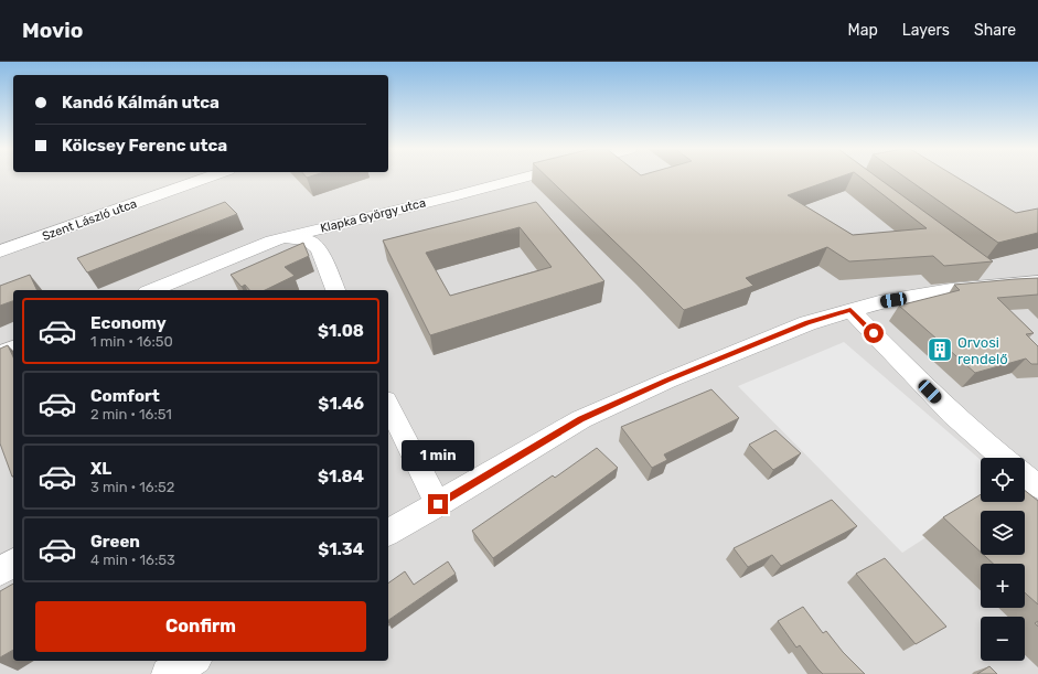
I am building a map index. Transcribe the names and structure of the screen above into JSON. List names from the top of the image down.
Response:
{
  "streets": {
    "street": ["Klapka György utca", "Szent László utca"]
  },
  "places": {
    "building": ["Orvosi rendelő"]
  },
  "page": {
    "header": "Movio",
    "nav": ["Map", "Layers", "Share"],
    "banner": ["Kandó Kálmán utca", "Kölcsey Ferenc utca"],
    "list": [
      {
        "name": "Economy",
        "note": "1 min · 16:50",
        "value": "$1.08"
      },
      {
        "name": "Comfort",
        "note": "2 min · 16:51",
        "value": "$1.46"
      },
      {
        "name": "XL",
        "note": "3 min · 16:52",
        "value": "$1.84"
      },
      {
        "name": "Green",
        "note": "4 min · 16:53",
        "value": "$1.34"
      }
    ],
    "bubble": "1 min",
    "map_buttons": ["+", "−"],
    "buttons": "Confirm"
  }
}
